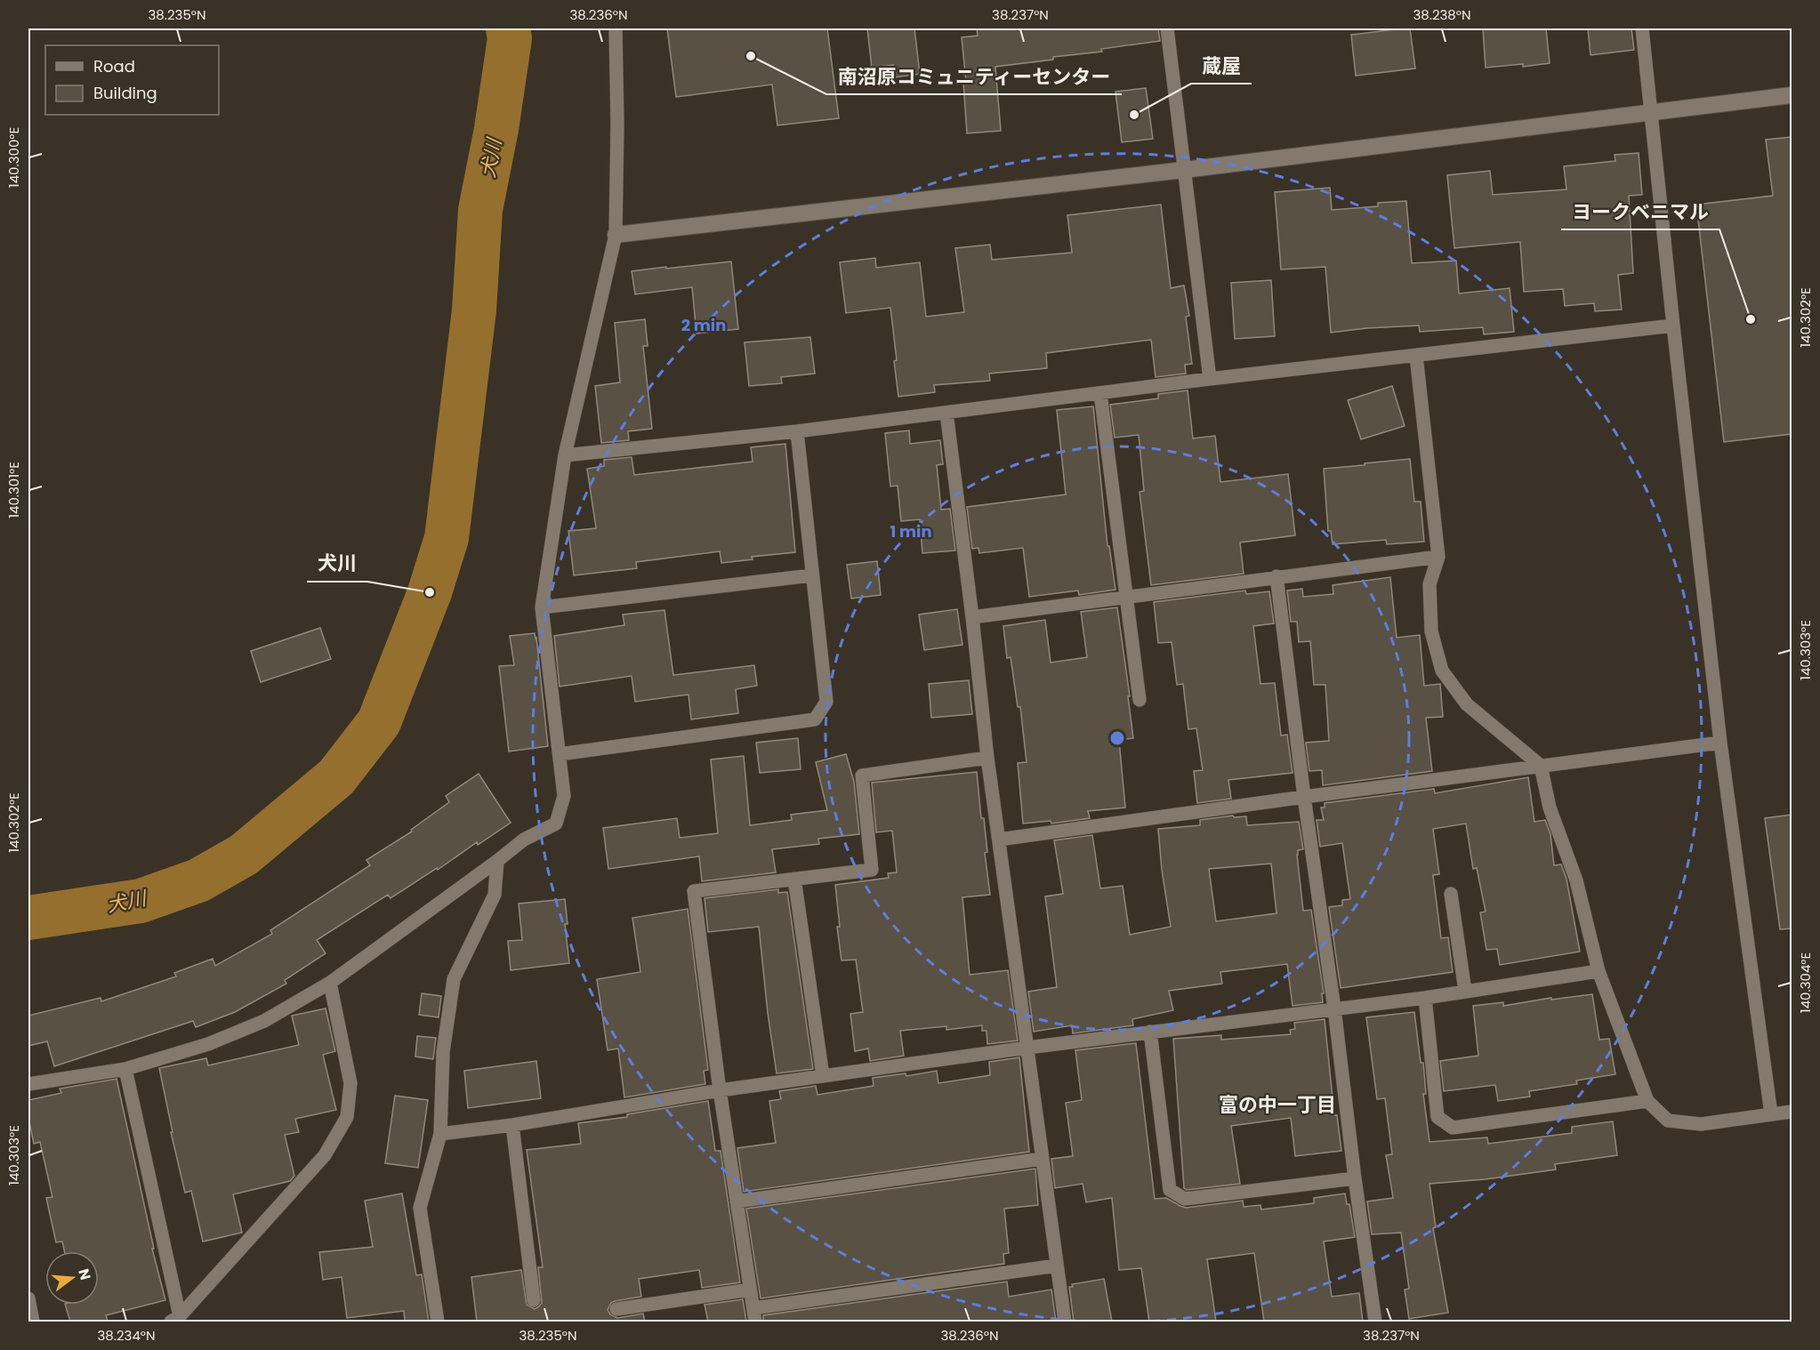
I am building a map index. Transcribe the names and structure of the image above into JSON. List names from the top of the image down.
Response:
{
  "districts": ["富の中一丁目"],
  "water": ["犬川"],
  "places": [
    "南沼原コミュニティーセンター",
    "蔵屋",
    "ヨークベニマル",
    "犬川"
  ],
  "legend": ["Road", "Building"],
  "north": "right",
  "coordinates": [
    "38.235°N",
    "38.236°N",
    "38.237°N",
    "38.238°N",
    "140.300°E",
    "140.302°E",
    "140.301°E",
    "140.303°E",
    "140.304°E",
    "38.234°N"
  ],
  "rings": ["2 min", "1 min"]
}
